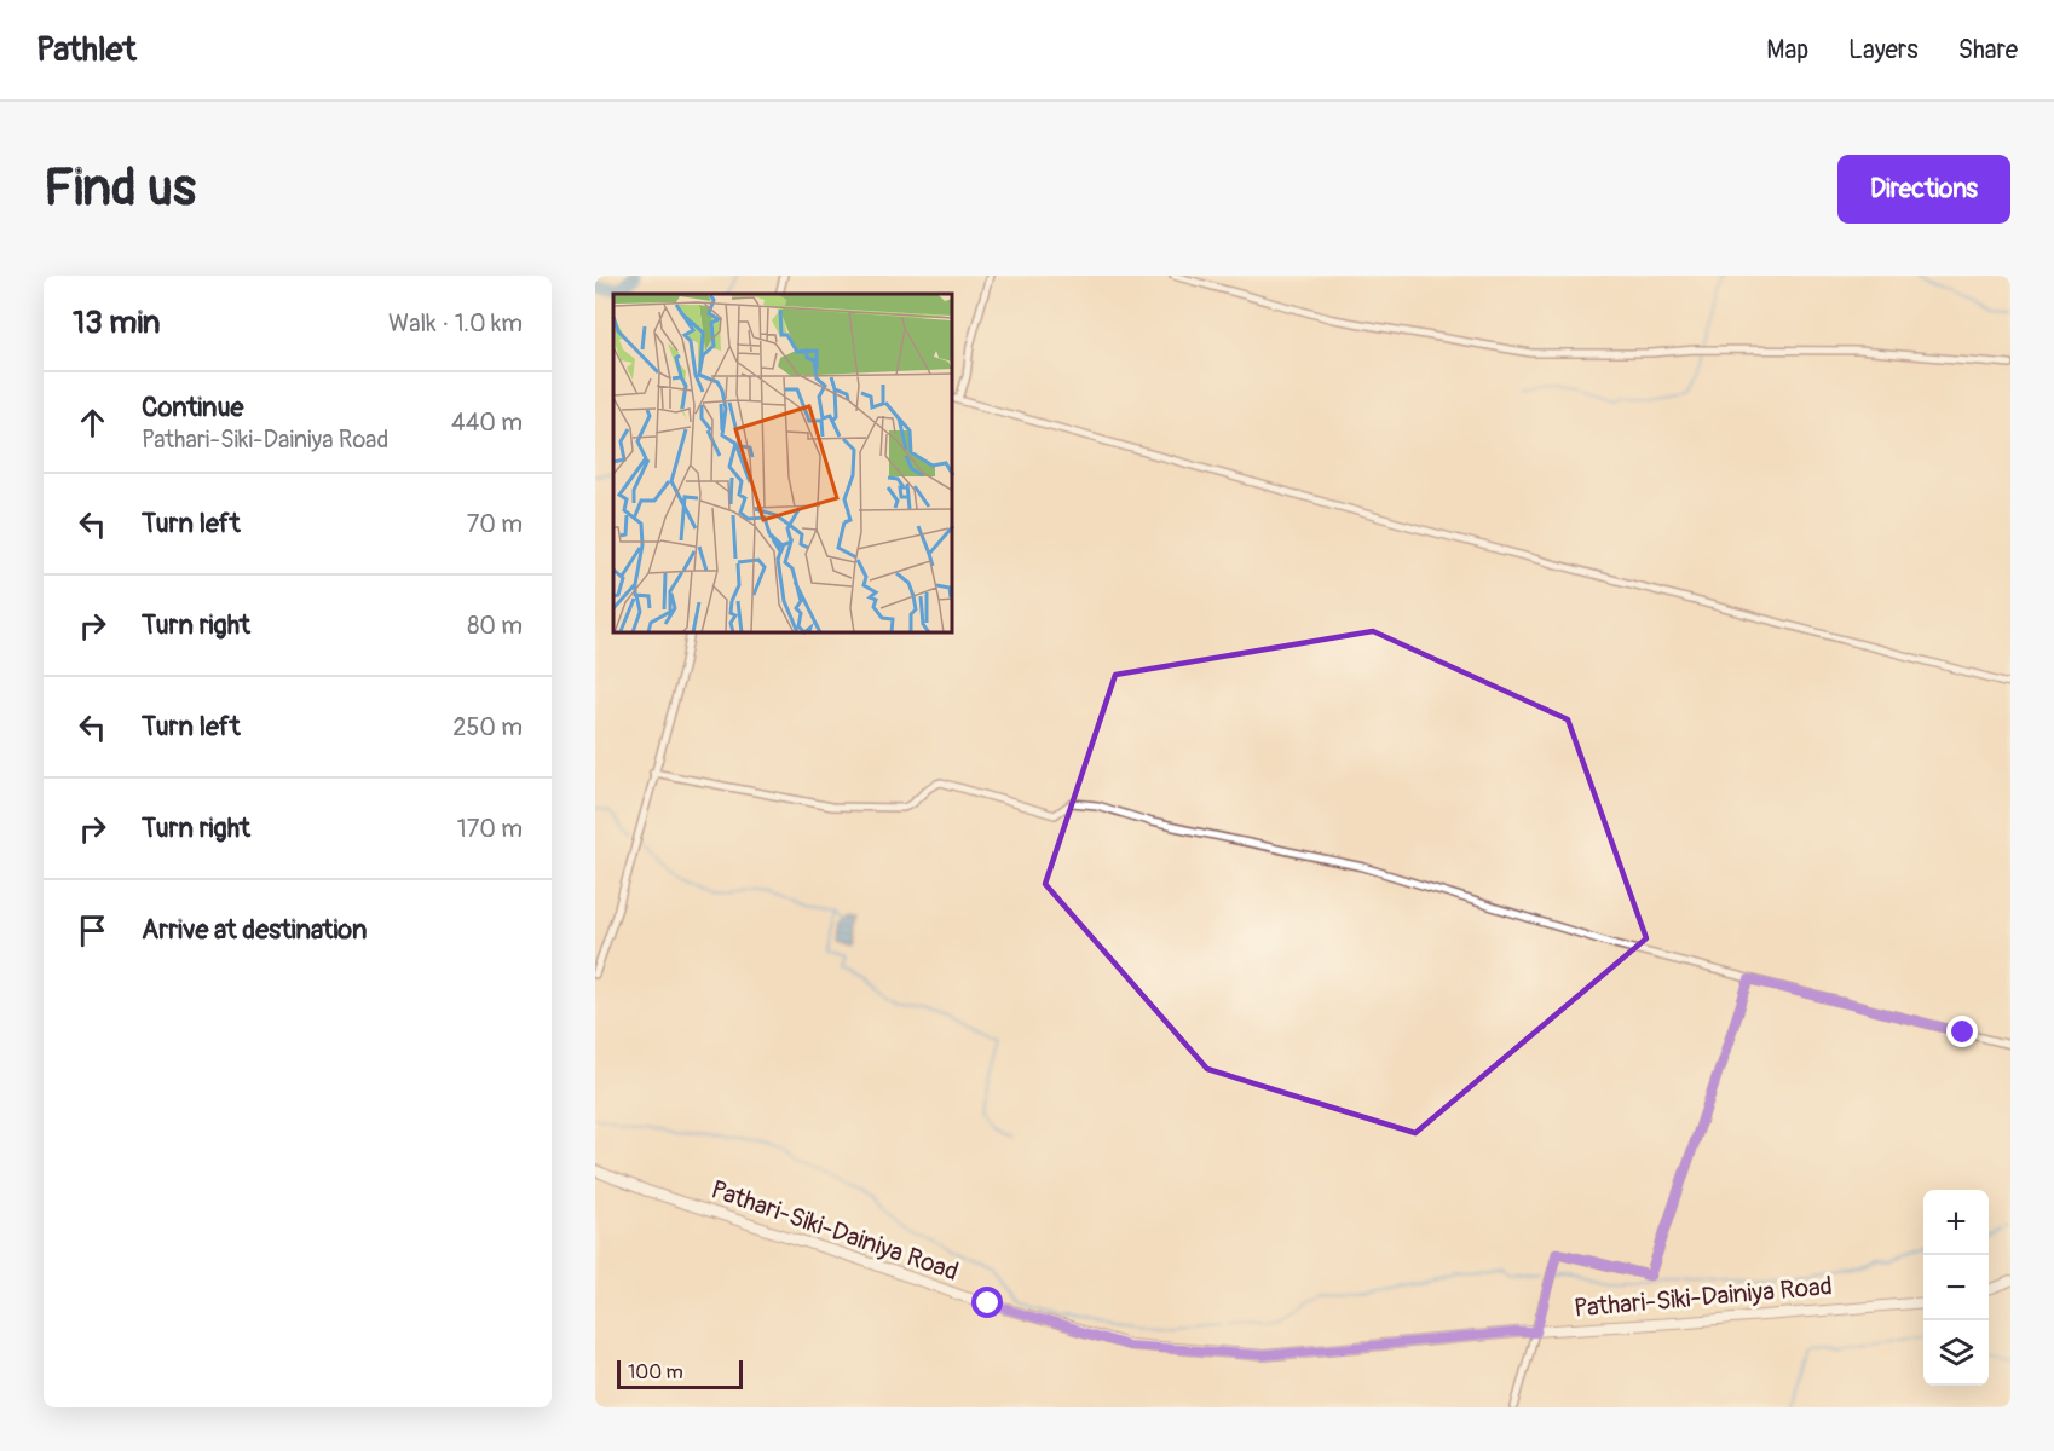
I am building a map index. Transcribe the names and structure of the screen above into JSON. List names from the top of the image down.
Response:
{
  "streets": {
    "main road": ["Pathari-Siki-Dainiya Road"]
  },
  "scale_bar": "100 m",
  "page": {
    "header": "Pathlet",
    "nav": ["Map", "Layers", "Share"],
    "buttons": "Directions",
    "title": "Find us",
    "heading": ["13 min", "Walk · 1.0 km"],
    "list": [
      ["Continue", "Pathari-Siki-Dainiya Road", "440 m"],
      ["Turn left", "70 m"],
      ["Turn right", "80 m"],
      ["Turn left", "250 m"],
      ["Turn right", "170 m"],
      "Arrive at destination"
    ],
    "map_buttons": ["+", "−"],
    "scale": "100 m"
  }
}
